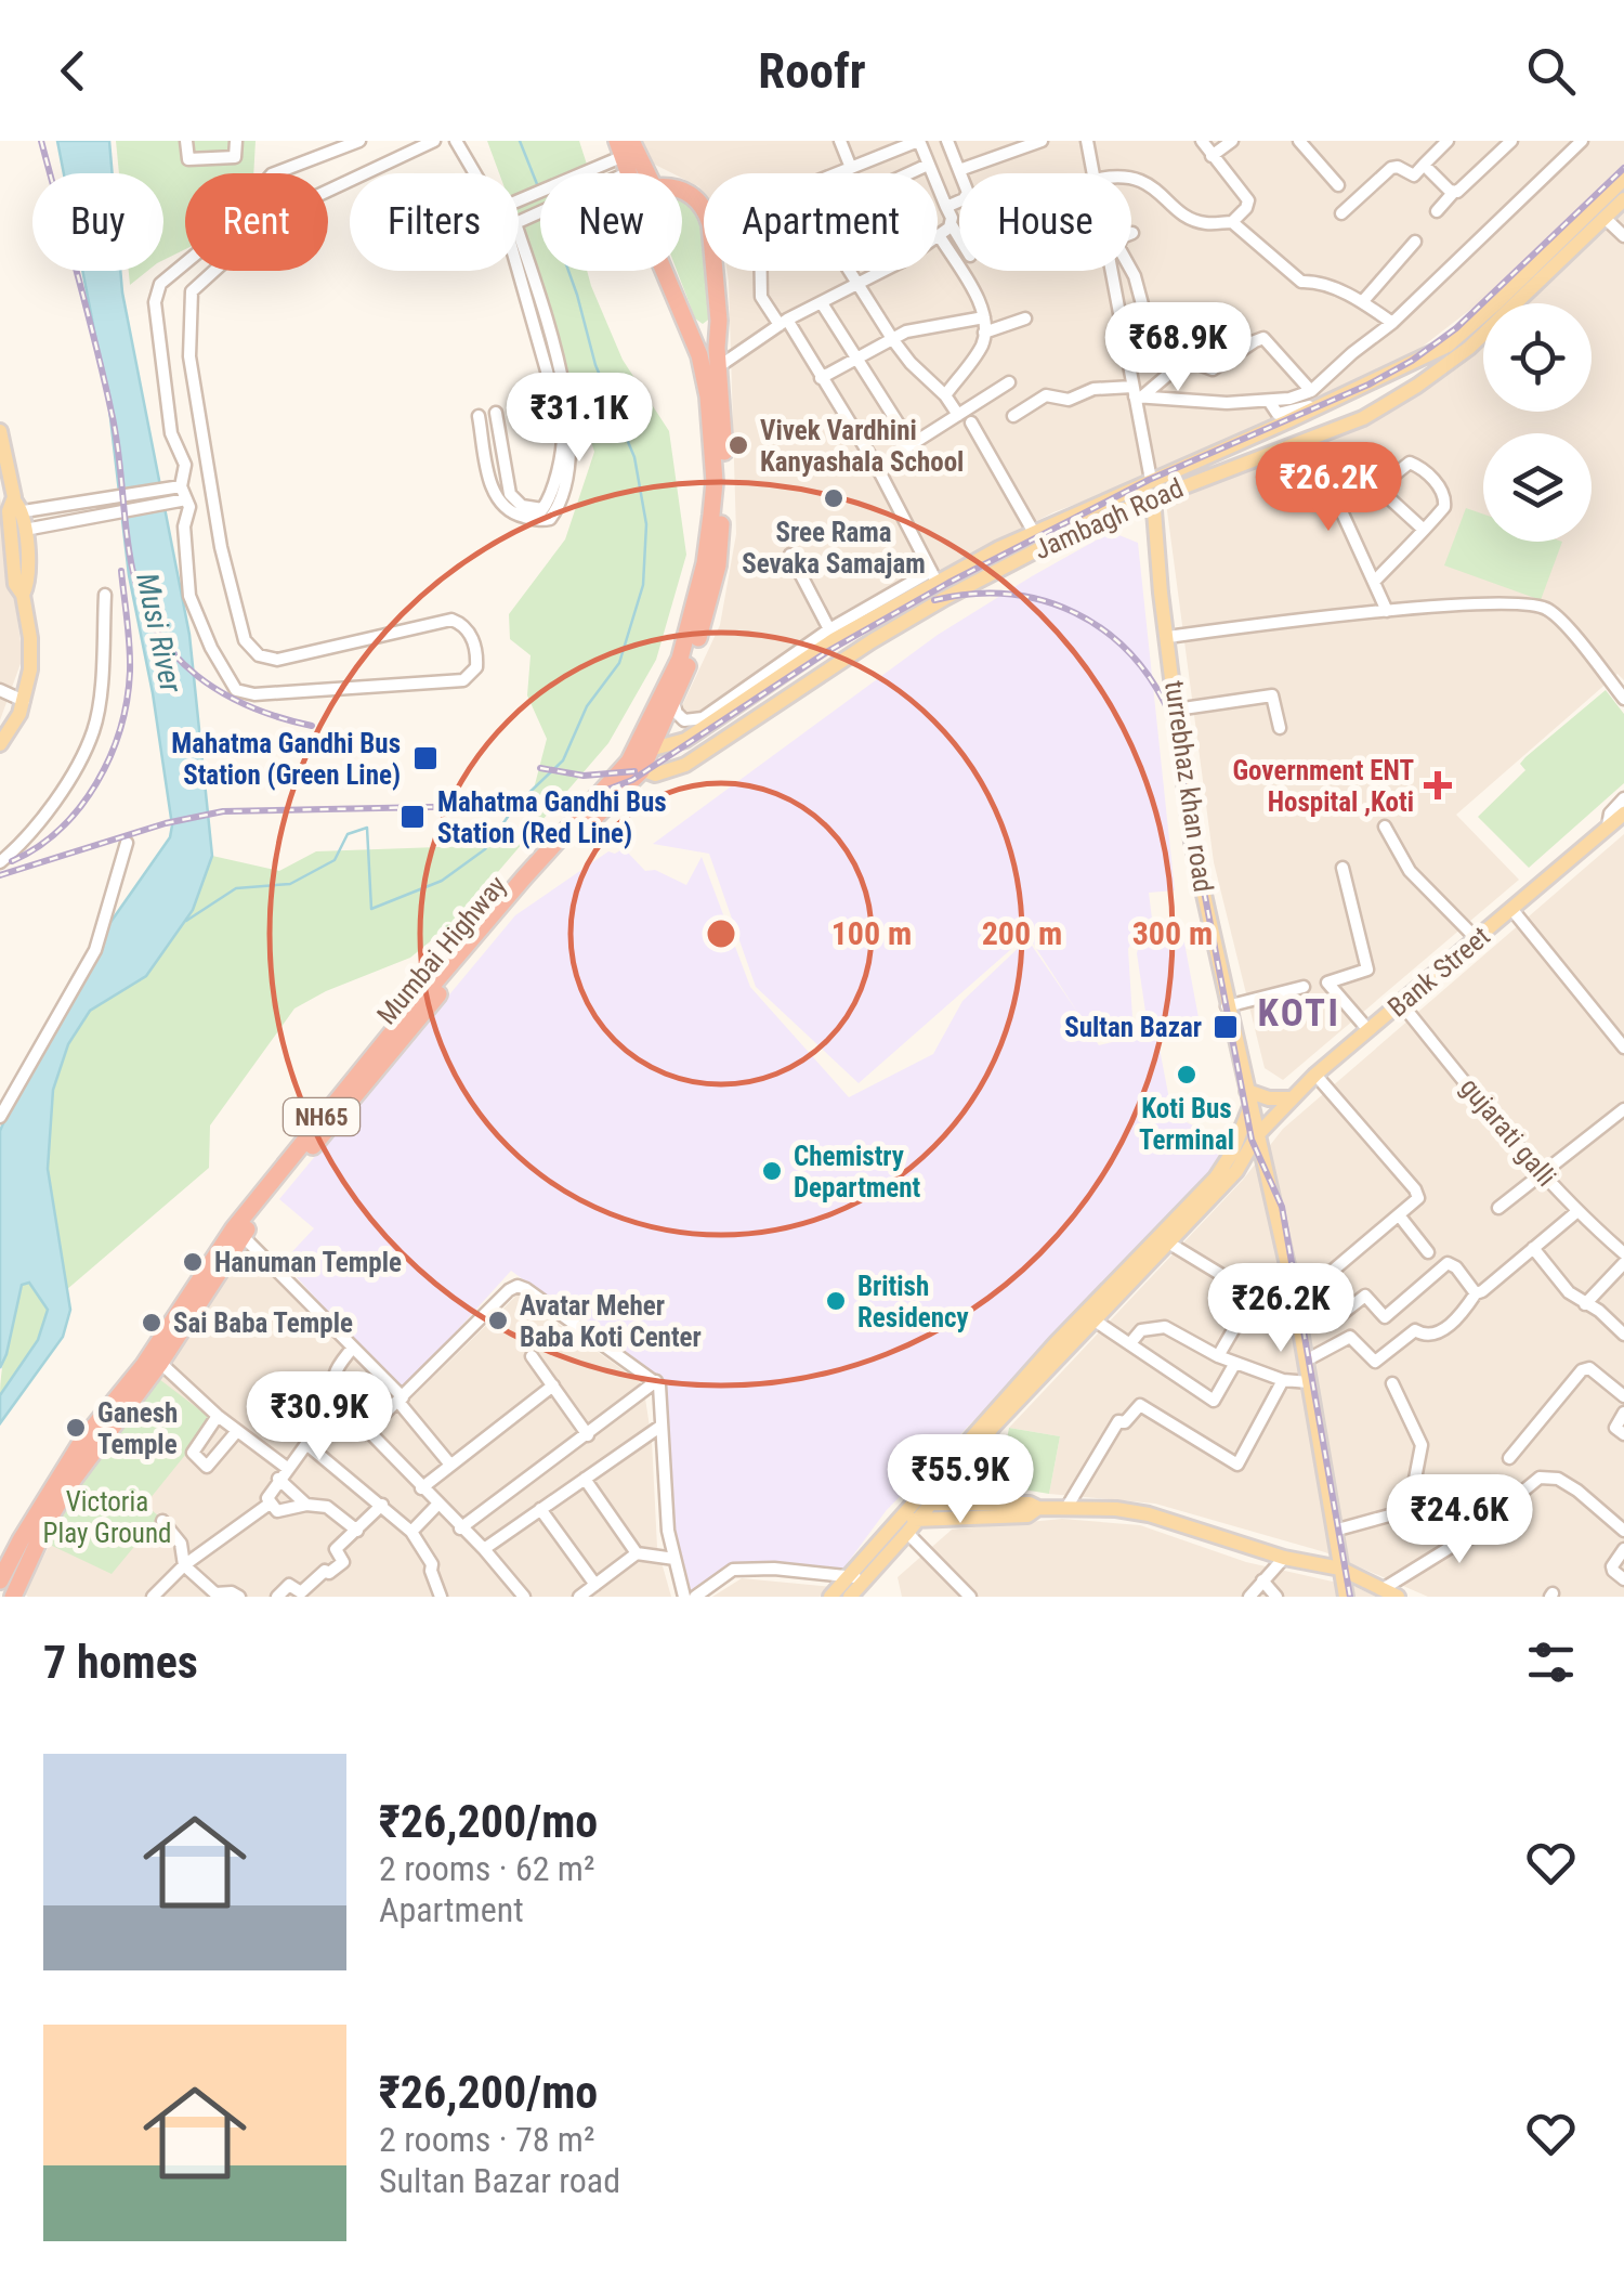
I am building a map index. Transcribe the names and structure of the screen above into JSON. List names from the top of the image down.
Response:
{
  "streets": {
    "highway": ["Mumbai Highway", "NH65"],
    "main road": ["Jambagh Road", "turrebhaz khan road", "Bank Street"],
    "street": ["gujarati galli"]
  },
  "crossings": [
    ["Jambagh Road", "turrebhaz khan road"],
    ["Jambagh Road", "Mumbai Highway"],
    ["turrebhaz khan road", "Bank Street"],
    ["Mumbai Highway", "NH65"],
    ["Bank Street", "gujarati galli"]
  ],
  "districts": ["KOTI"],
  "water": ["Musi River"],
  "parks": ["Victoria Play Ground"],
  "places": {
    "other": [
      "Vivek Vardhini Kanyashala School",
      "Sree Rama Sevaka Samajam",
      "Koti Bus Terminal",
      "Chemistry Department",
      "Hanuman Temple",
      "British Residency",
      "Avatar Meher Baba Koti Center",
      "Sai Baba Temple",
      "Ganesh Temple"
    ],
    "transit": ["Mahatma Gandhi Bus Station (Green Line)", "Mahatma Gandhi Bus Station (Red Line)", "Sultan Bazar"],
    "health": ["Government ENT Hospital ,Koti"]
  },
  "page": {
    "header": "Roofr",
    "chip": [
      "Buy",
      "Rent",
      "Filters",
      "New",
      "Apartment",
      "House"
    ],
    "price": [
      "₹68.9K",
      "₹31.1K",
      "₹26.2K",
      "₹26.2K",
      "₹30.9K",
      "₹55.9K",
      "₹24.6K"
    ],
    "heading": "7 homes",
    "list": [
      {
        "name": "₹26,200/mo",
        "note": "2 rooms · 62 m² · Apartment"
      },
      {
        "name": "₹26,200/mo",
        "note": "2 rooms · 78 m² · Sultan Bazar road"
      }
    ]
  },
  "rings": ["100 m", "200 m", "300 m"]
}
